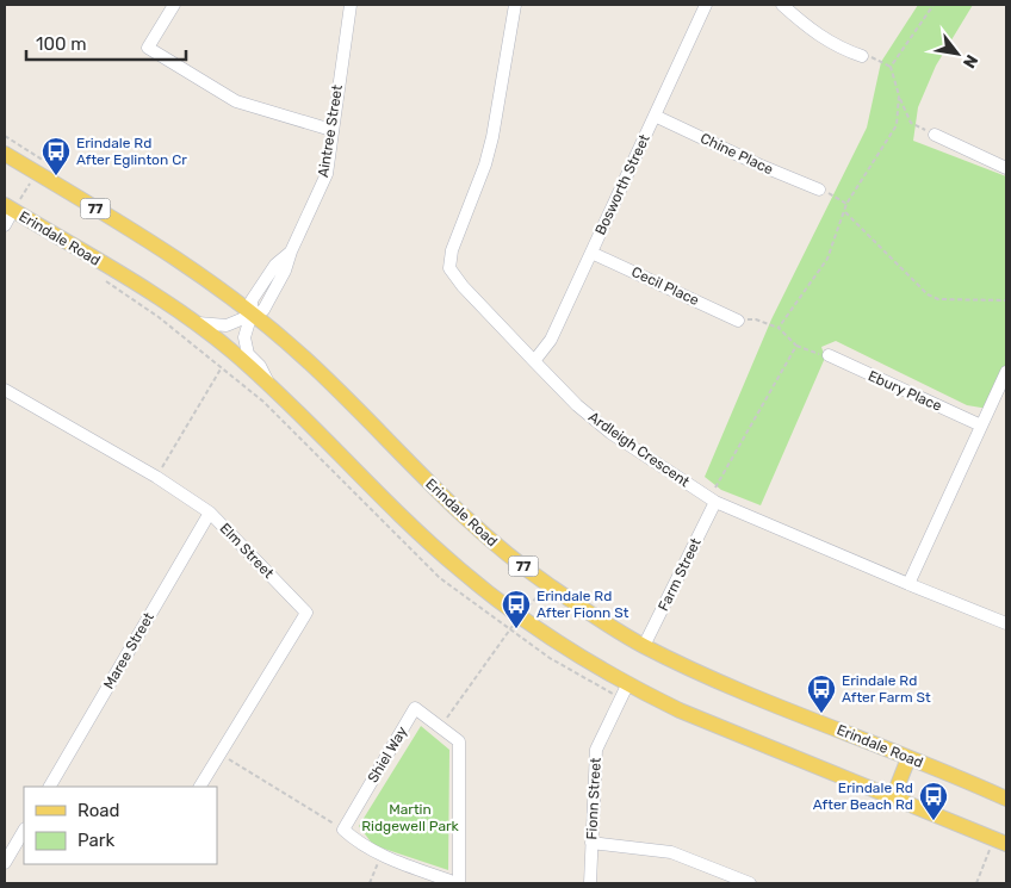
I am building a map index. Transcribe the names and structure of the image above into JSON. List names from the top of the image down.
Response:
{
  "streets": {
    "main road": ["77", "Erindale Road"],
    "street": [
      "Aintree Street",
      "Chine Place",
      "Bosworth Street",
      "Cecil Place",
      "Ebury Place",
      "Ardleigh Crescent",
      "Elm Street",
      "Farm Street",
      "Maree Street",
      "Shiel Way",
      "Fionn Street"
    ]
  },
  "crossings": [
    ["Aintree Street", "Erindale Road"],
    ["Chine Place", "Bosworth Street"],
    ["Bosworth Street", "Cecil Place"],
    ["Bosworth Street", "Ardleigh Crescent"],
    ["Erindale Road", "Farm Street"],
    ["Erindale Road", "Fionn Street"],
    ["Ardleigh Crescent", "Farm Street"],
    ["Elm Street", "Maree Street"]
  ],
  "parks": ["Martin Ridgewell Park"],
  "places": {
    "bus stop": [
      "Erindale Rd After Eglinton Cr",
      "Erindale Rd After Fionn St",
      "Erindale Rd After Farm St",
      "Erindale Rd After Beach Rd"
    ]
  },
  "legend": ["Road", "Park"],
  "scale_bar": "100 m",
  "north": "bottom right"
}
